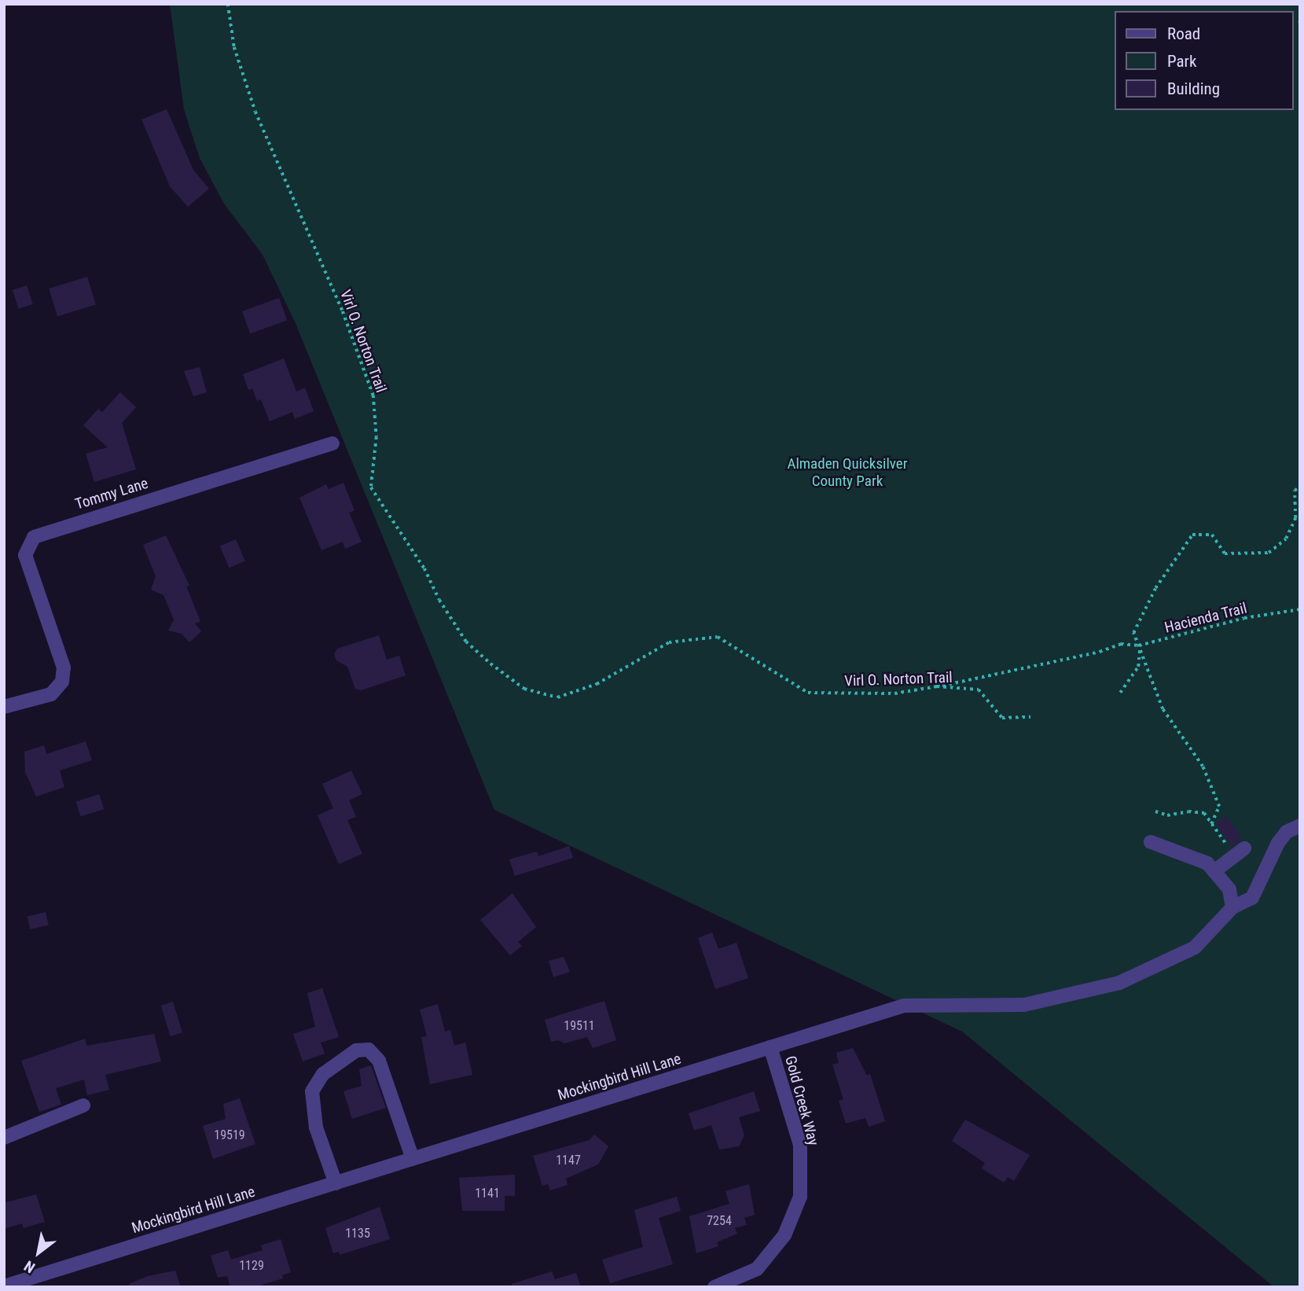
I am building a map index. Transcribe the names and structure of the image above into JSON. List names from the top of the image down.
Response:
{
  "streets": {
    "street": ["Tommy Lane", "Mockingbird Hill Lane", "Gold Creek Way"],
    "path": ["Virl O. Norton Trail", "Hacienda Trail"]
  },
  "crossings": [
    ["Virl O. Norton Trail", "Hacienda Trail"],
    ["Mockingbird Hill Lane", "Gold Creek Way"]
  ],
  "parks": ["Almaden Quicksilver County Park"],
  "house_numbers": [
    "19511",
    "19519",
    "1147",
    "1141",
    "7254",
    "1135",
    "1129"
  ],
  "legend": ["Road", "Park", "Building"],
  "north": "bottom left"
}
